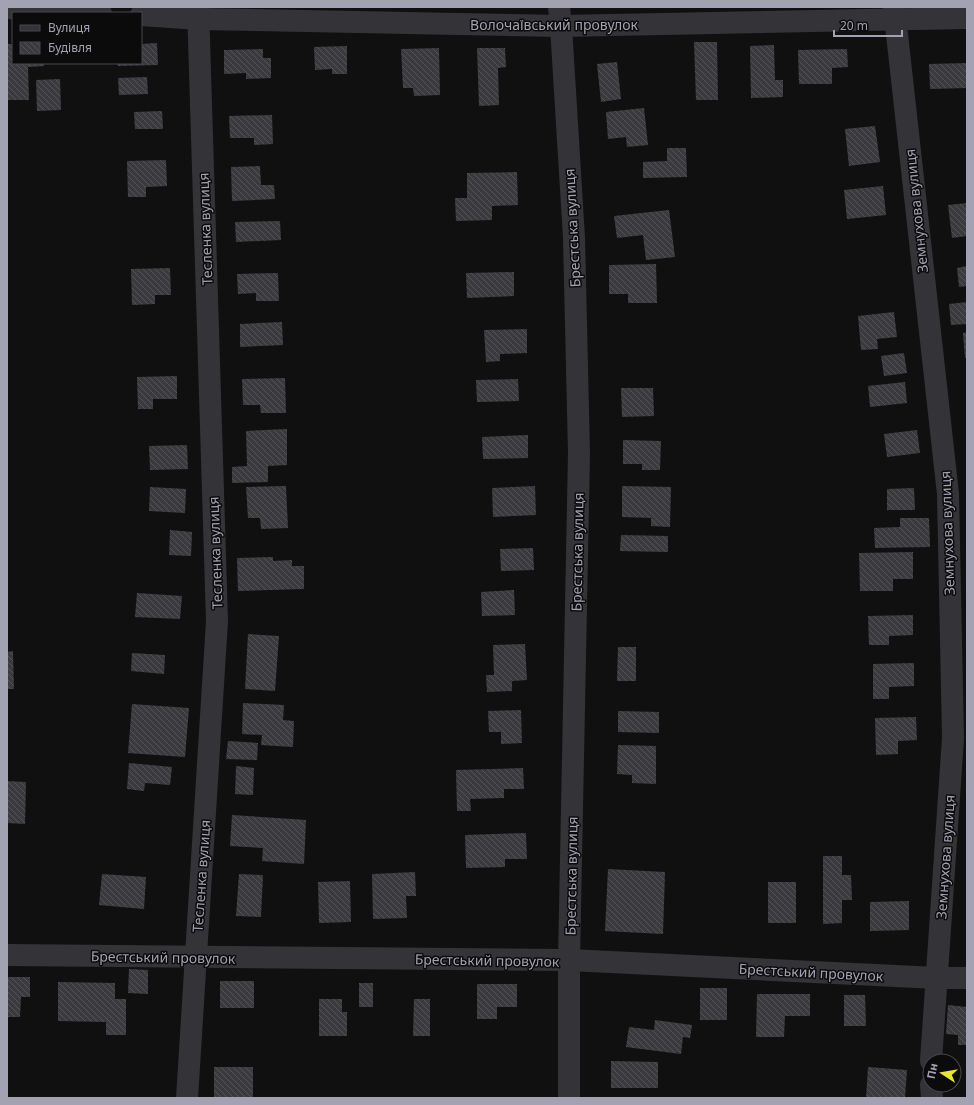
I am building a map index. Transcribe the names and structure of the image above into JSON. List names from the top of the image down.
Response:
{
  "streets": {
    "street": [
      "Волочаївський провулок",
      "Земнухова вулиця",
      "Брестська вулиця",
      "Тесленка вулиця",
      "Брестський провулок"
    ]
  },
  "crossings": [
    ["Волочаївський провулок", "Земнухова вулиця"],
    ["Волочаївський провулок", "Брестська вулиця"],
    ["Волочаївський провулок", "Тесленка вулиця"],
    ["Земнухова вулиця", "Брестський провулок"],
    ["Брестська вулиця", "Брестський провулок"],
    ["Тесленка вулиця", "Брестський провулок"]
  ],
  "legend": ["Вулиця", "Будівля"],
  "scale_bar": "20 m",
  "north": "left"
}
